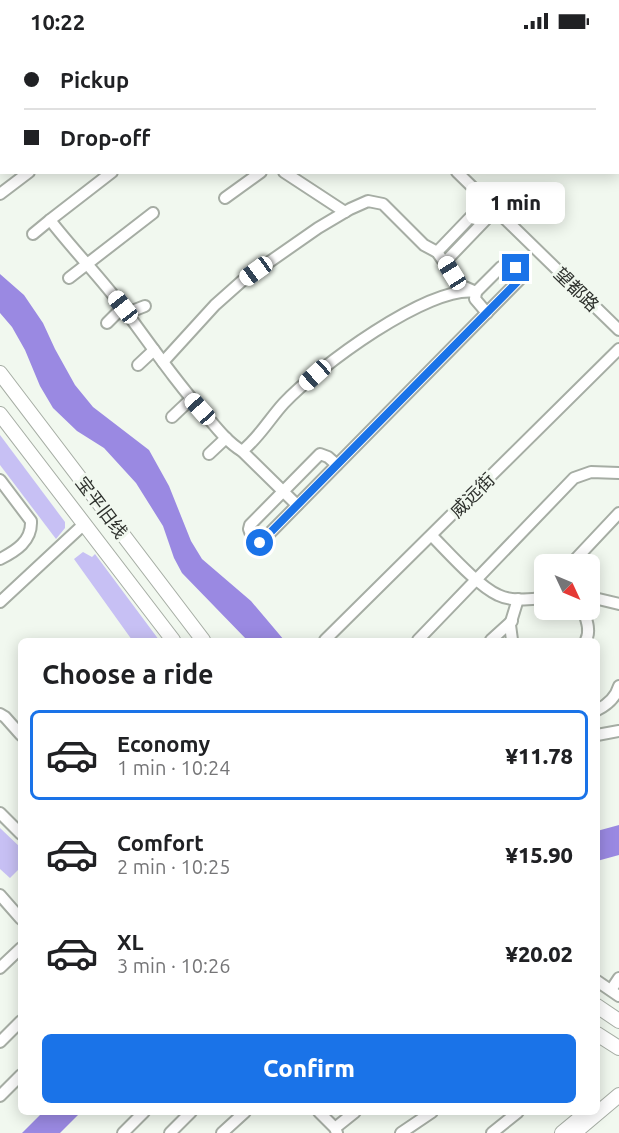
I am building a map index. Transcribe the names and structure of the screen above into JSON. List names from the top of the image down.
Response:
{
  "streets": {
    "main road": ["宝平旧线"],
    "street": ["望都路", "威远街"]
  },
  "north": "bottom right",
  "page": {
    "status": "10:22",
    "banner": ["Pickup", "Drop-off"],
    "bubble": "1 min",
    "heading": "Choose a ride",
    "list": [
      {
        "name": "Economy",
        "note": "1 min · 10:24",
        "value": "¥11.78"
      },
      {
        "name": "Comfort",
        "note": "2 min · 10:25",
        "value": "¥15.90"
      },
      {
        "name": "XL",
        "note": "3 min · 10:26",
        "value": "¥20.02"
      }
    ],
    "buttons": "Confirm"
  }
}
